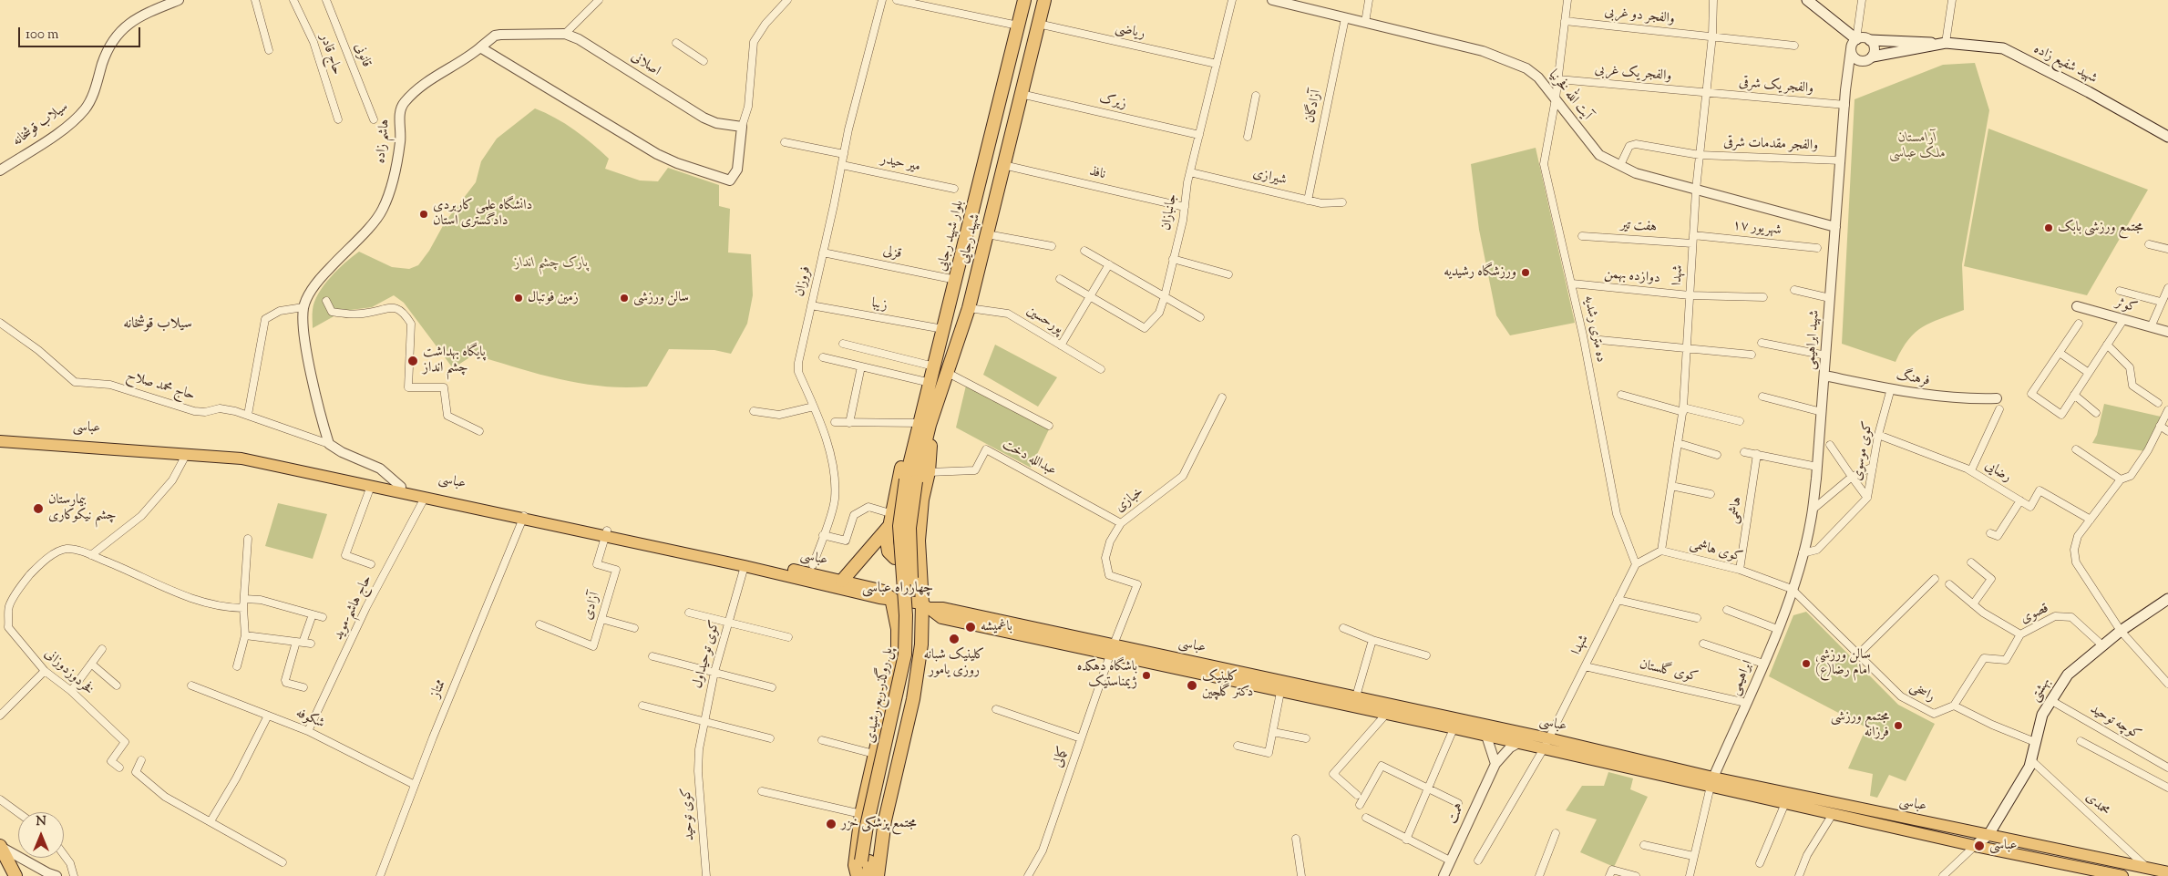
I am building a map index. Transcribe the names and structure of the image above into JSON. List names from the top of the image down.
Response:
{
  "streets": {
    "highway": ["بلوار شهید رجایی", "شهید رجایی", "پل روگذر ربع رشیدی"],
    "main road": ["شهید شفیع زاده", "عباسى", "بهشتی"],
    "street": [
      "والفجر دو غربی",
      "ریاضی",
      "حاج قادر",
      "قانونی",
      "اصلانی",
      "والفجر یک غربی",
      "والفجر یک شرقی",
      "آیت الله فخرنیا",
      "زیرک",
      "آزادگان",
      "سیلاب قوشخانه",
      "هاشم زاده",
      "والفجر مقدمات شرقی",
      "میر حیدر",
      "نافذ",
      "شیرازی",
      "جانبازان",
      "هفت تیر",
      "۱۷ شهریور",
      "قزلی",
      "شهدا",
      "دوازده بهمن",
      "فروزان",
      "زیبا",
      "کوثر",
      "پورحسین",
      "ده متری رشدیه",
      "شهید ابراهیمی",
      "فرهنگ",
      "حاج محمد صلاح",
      "کوی موسوی",
      "عبدالله دخت",
      "رضایی",
      "خبازی",
      "هاشمی",
      "کوی هاشمی",
      "آزادی",
      "حاج هاشم-موید",
      "قصوی",
      "کوی توحیداول",
      "کوی گلستان",
      "فخردوزدوزانی",
      "ابراهیمی",
      "ممتاز",
      "راسخی",
      "شکوفه",
      "کوچه توحید",
      "کمالی",
      "محمدی",
      "کوی توحید",
      "همت"
    ]
  },
  "crossings": [
    ["والفجر دو غربی", "شهدا"],
    ["والفجر دو غربی", "ده متری رشدیه"],
    ["ریاضی", "جانبازان"],
    ["ریاضی", "شهید رجایی"],
    ["اصلانی", "هاشم زاده"],
    ["شهید شفیع زاده", "شهید ابراهیمی"],
    ["والفجر یک غربی", "والفجر یک شرقی"],
    ["والفجر یک غربی", "شهدا"],
    ["والفجر یک غربی", "ده متری رشدیه"],
    ["والفجر یک شرقی", "شهدا"],
    ["والفجر یک شرقی", "شهید ابراهیمی"],
    ["آیت الله فخرنیا", "آزادگان"],
    ["آیت الله فخرنیا", "والفجر مقدمات شرقی"],
    ["آیت الله فخرنیا", "شهدا"],
    ["آیت الله فخرنیا", "ده متری رشدیه"],
    ["آیت الله فخرنیا", "شهید ابراهیمی"],
    ["زیرک", "جانبازان"],
    ["زیرک", "شهید رجایی"],
    ["آزادگان", "شیرازی"],
    ["والفجر مقدمات شرقی", "شهدا"],
    ["والفجر مقدمات شرقی", "شهید ابراهیمی"],
    ["میر حیدر", "فروزان"],
    ["نافذ", "جانبازان"],
    ["نافذ", "شهید رجایی"],
    ["شیرازی", "جانبازان"],
    ["هفت تیر", "شهدا"],
    ["۱۷ شهریور", "شهدا"],
    ["بلوار شهید رجایی", "شهید رجایی"],
    ["بلوار شهید رجایی", "قزلی"],
    ["بلوار شهید رجایی", "زیبا"],
    ["بلوار شهید رجایی", "پل روگذر ربع رشیدی"],
    ["شهید رجایی", "پورحسین"],
    ["قزلی", "فروزان"],
    ["شهدا", "دوازده بهمن"],
    ["شهدا", "ده متری رشدیه"],
    ["شهدا", "عباسى"],
    ["شهدا", "کوی هاشمی"],
    ["شهدا", "کوی گلستان"],
    ["دوازده بهمن", "ده متری رشدیه"],
    ["فروزان", "زیبا"],
    ["شهید ابراهیمی", "فرهنگ"],
    ["شهید ابراهیمی", "کوی موسوی"],
    ["شهید ابراهیمی", "کوی هاشمی"],
    ["شهید ابراهیمی", "ابراهیمی"],
    ["شهید ابراهیمی", "راسخی"],
    ["فرهنگ", "کوی موسوی"],
    ["عباسى", "خبازی"],
    ["عباسى", "آزادی"],
    ["عباسى", "حاج هاشم-موید"],
    ["عباسى", "کوی توحیداول"],
    ["عباسى", "ابراهیمی"],
    ["عباسى", "ممتاز"],
    ["عباسى", "بهشتی"],
    ["عباسى", "کمالی"],
    ["عباسى", "محمدی"],
    ["عباسى", "همت"],
    ["کوی موسوی", "رضایی"],
    ["عبدالله دخت", "خبازی"],
    ["خبازی", "کمالی"],
    ["هاشمی", "کوی هاشمی"],
    ["کوی هاشمی", "ابراهیمی"],
    ["کوی هاشمی", "راسخی"],
    ["حاج هاشم-موید", "شکوفه"],
    ["قصوی", "بهشتی"],
    ["قصوی", "راسخی"],
    ["کوی توحیداول", "کوی توحید"],
    ["کوی گلستان", "ابراهیمی"],
    ["ابراهیمی", "راسخی"],
    ["ممتاز", "شکوفه"],
    ["بهشتی", "کوچه توحید"],
    ["بهشتی", "محمدی"]
  ],
  "districts": ["سیلاب قوشخانه", "چهارراه عباسی"],
  "parks": ["آرامستان ملک عباسی", "پارک چشم انداز"],
  "places": [
    "دانشگاه علمی کاربردی دادگستری استان",
    "مجتمع ورزشی بابک",
    "ورزشگاه رشیدیه",
    "زمین فوتبال",
    "سالن ورزشی",
    "پایگاه بهداشت چشم انداز",
    "بیمارستان چشم نیکوکاری",
    "باغمیشه",
    "کلینیک شبانه روزی یامور",
    "سالن ورزشی امام رضا(ع)",
    "باشگاه دهکده ژیمناستیک",
    "کلینیک دکتر گلچین",
    "مجتمع ورزشی فرزانه",
    "مجتمع پزشکی خزر",
    "عباسی"
  ],
  "scale_bar": "100 m",
  "north": "top"
}
